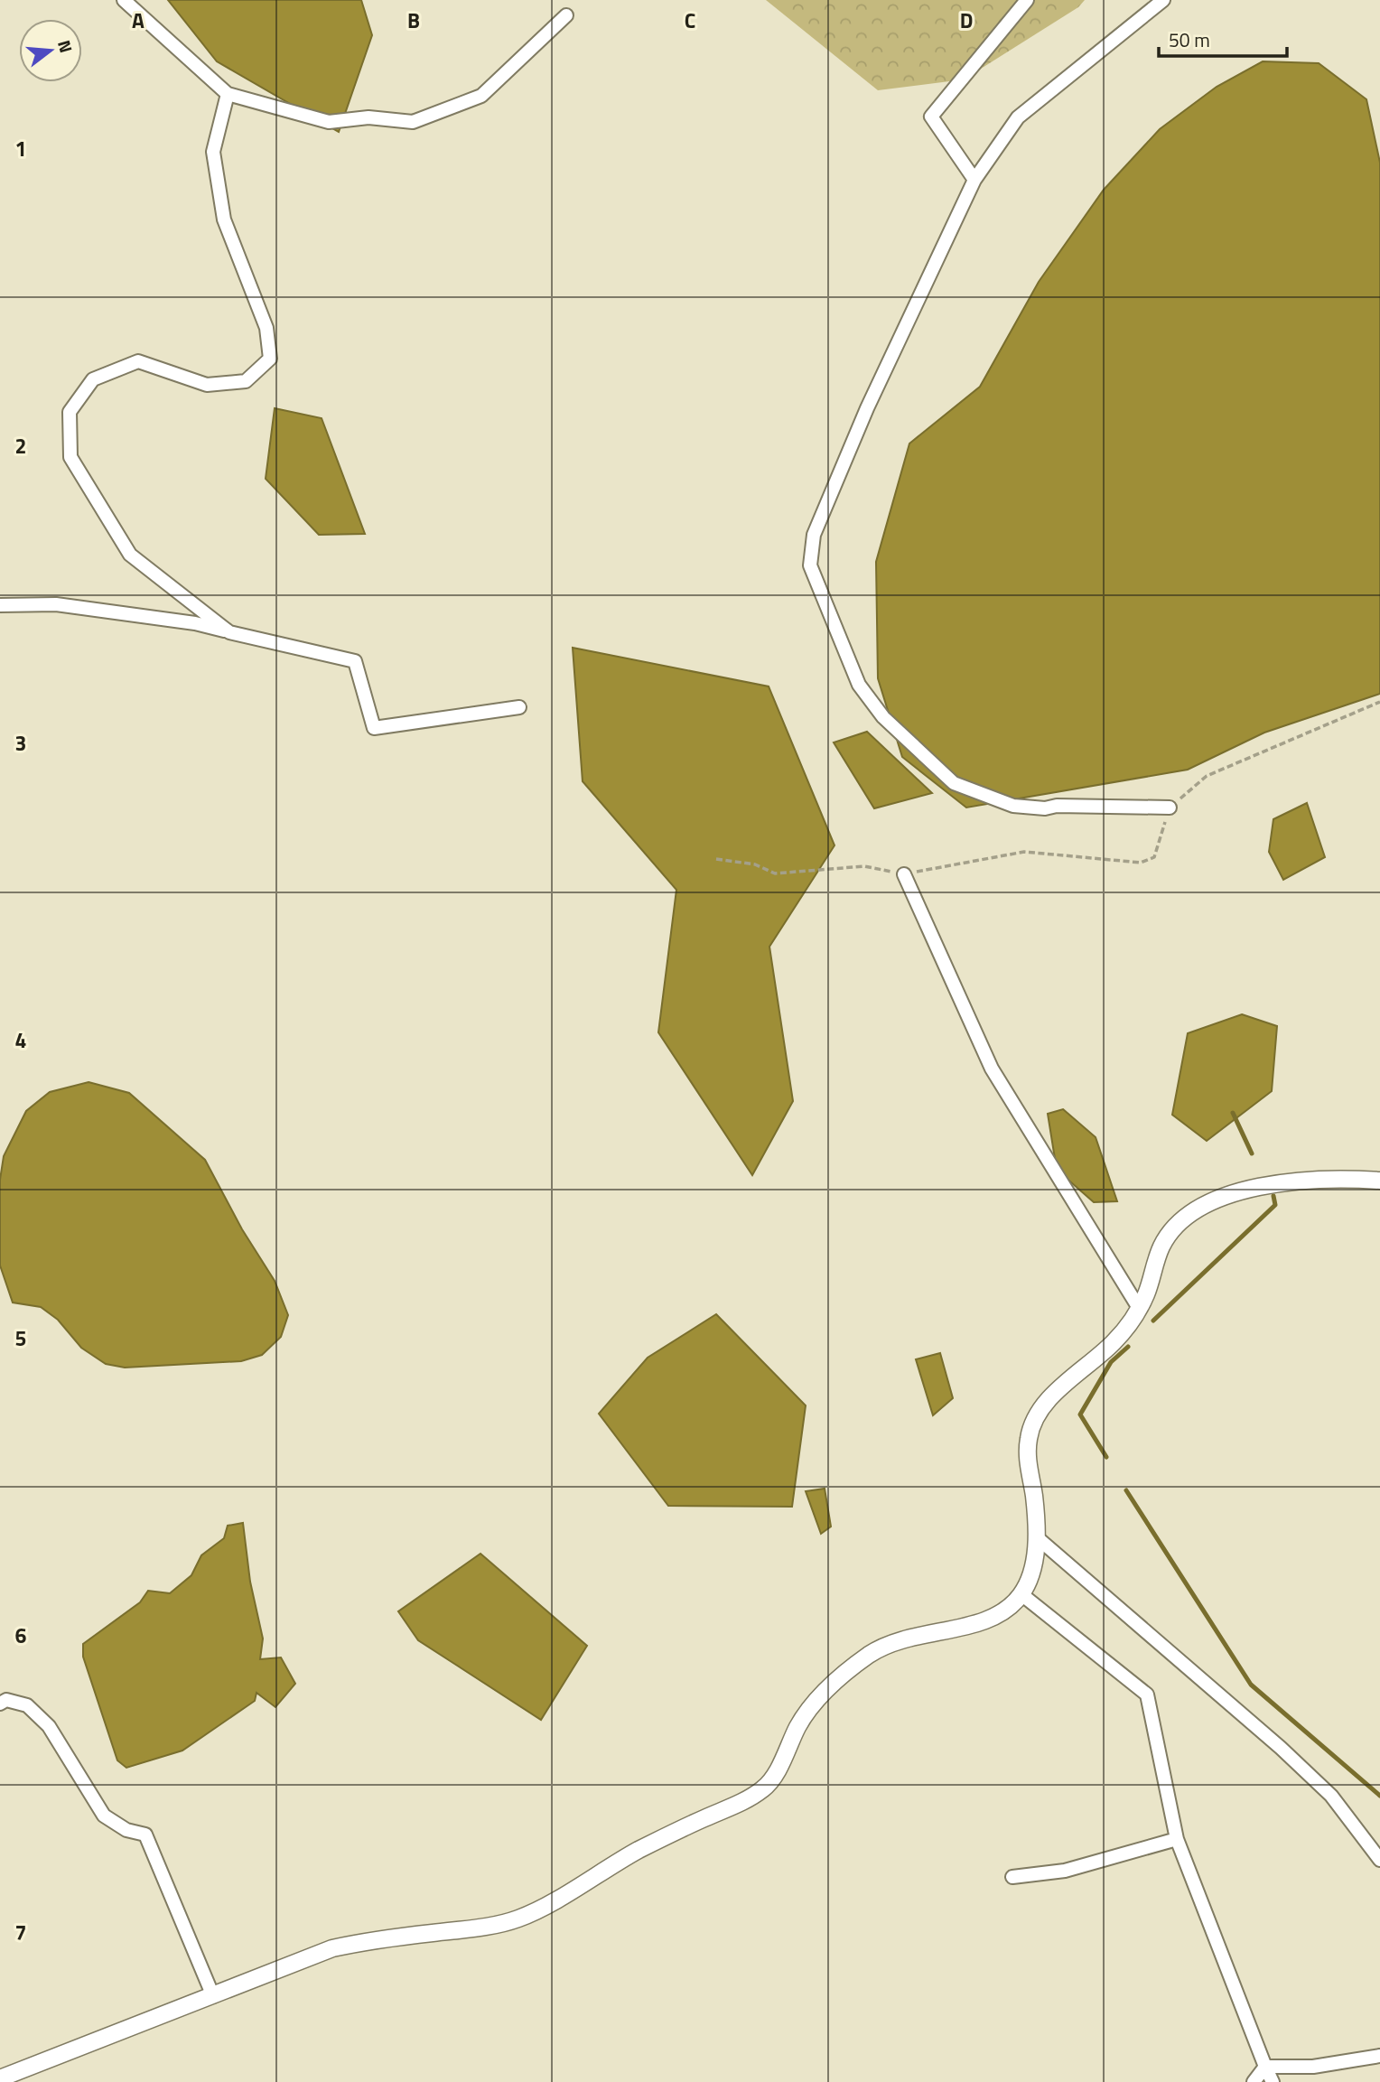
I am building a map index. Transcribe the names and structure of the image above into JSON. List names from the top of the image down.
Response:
{
  "scale_bar": "50 m",
  "north": "right",
  "grid": {
    "columns": [
      "A",
      "B",
      "C",
      "D"
    ],
    "rows": [
      "1",
      "2",
      "3",
      "4",
      "5",
      "6",
      "7"
    ]
  }
}
